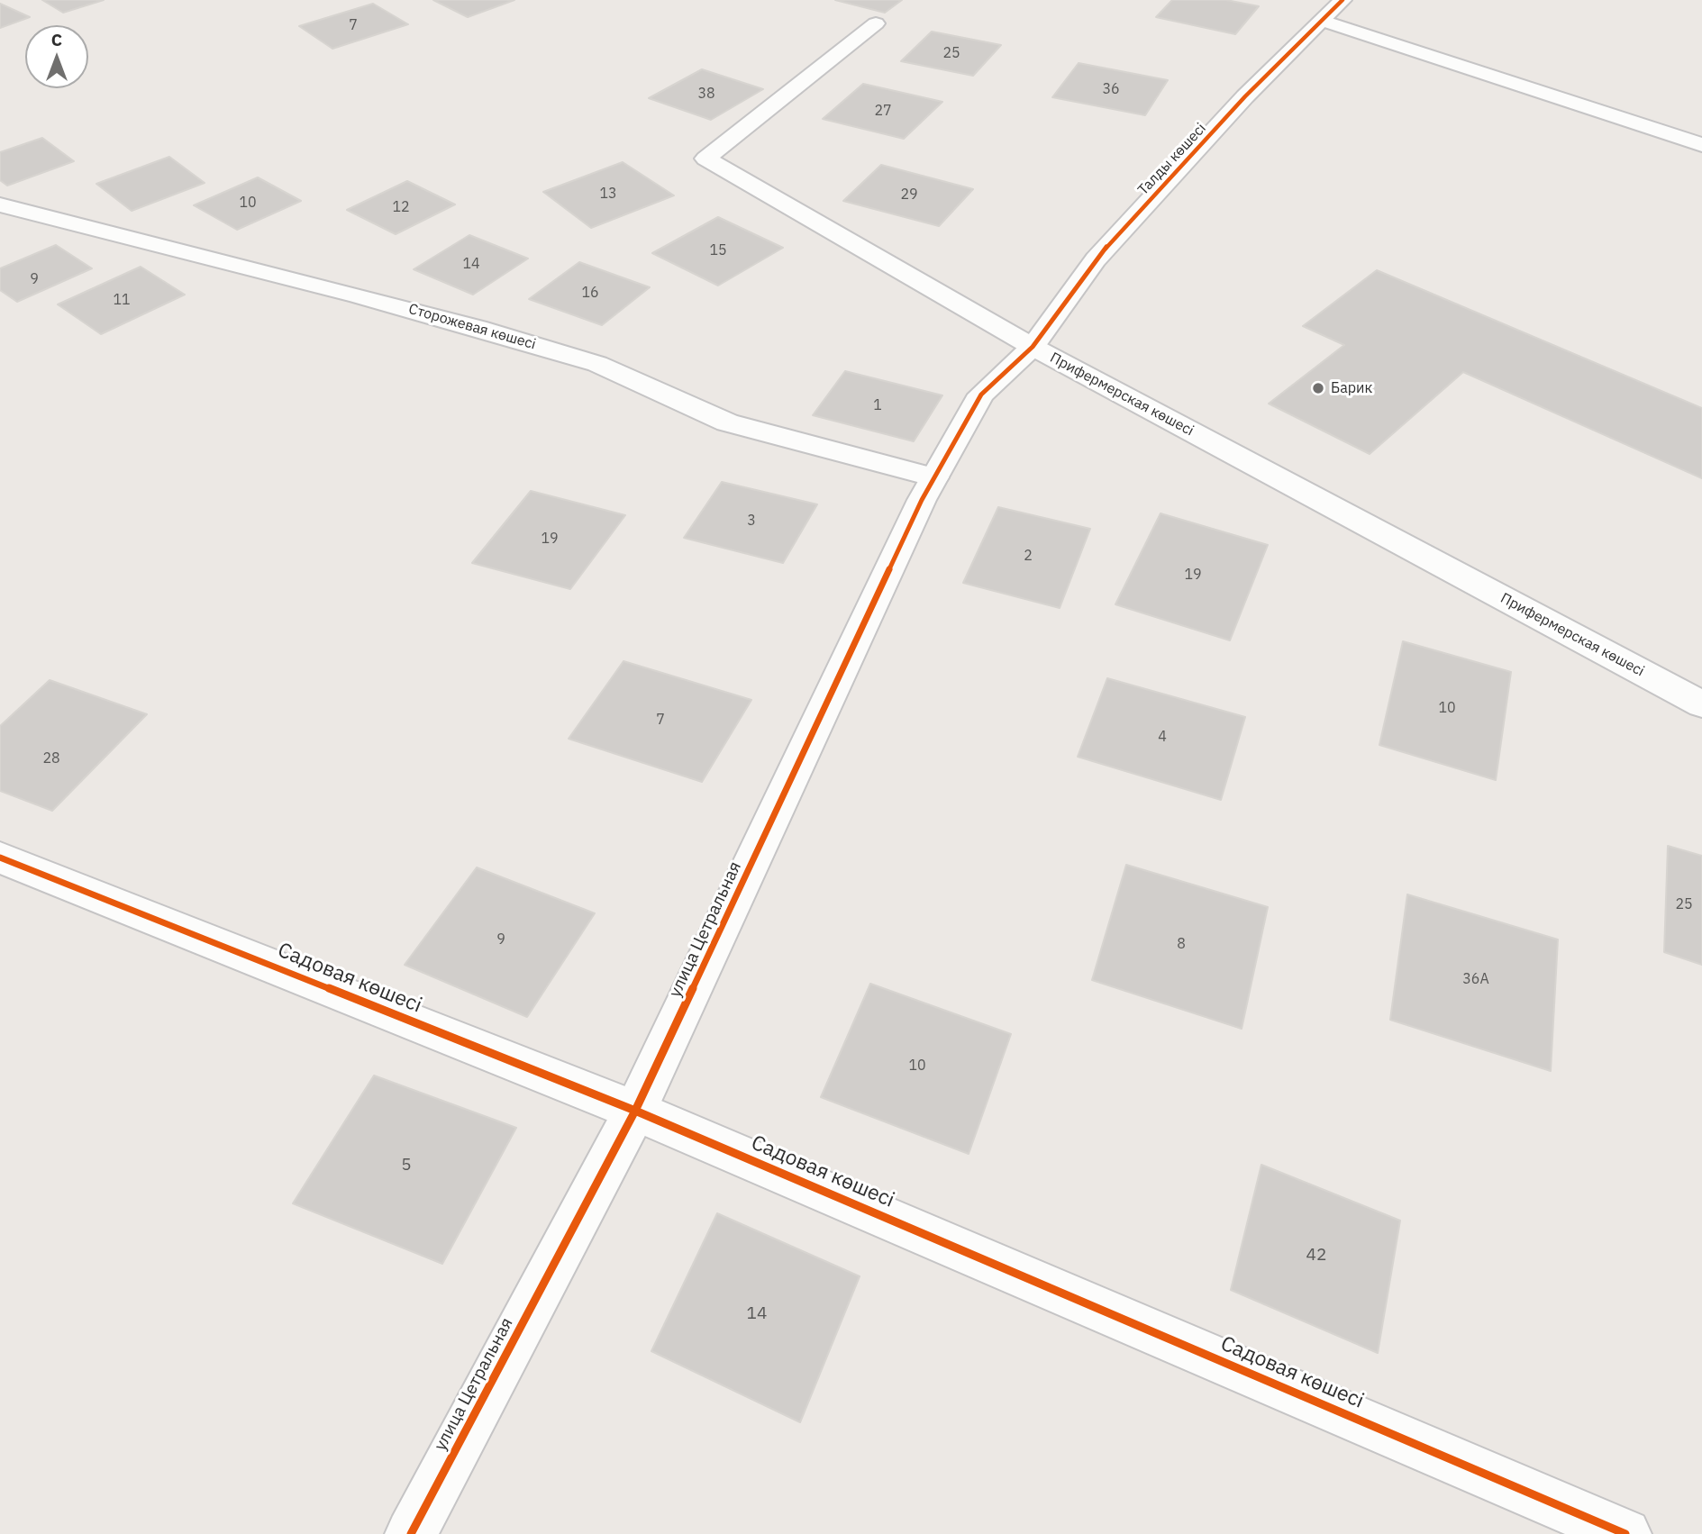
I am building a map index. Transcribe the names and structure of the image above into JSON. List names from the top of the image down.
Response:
{
  "streets": {
    "street": [
      "Талды көшесі",
      "Сторожевая көшесі",
      "Прифермерская көшесі",
      "улица Цетральная",
      "Садовая көшесі"
    ]
  },
  "crossings": [
    ["Талды көшесі", "Прифермерская көшесі"],
    ["Талды көшесі", "улица Цетральная"],
    ["Сторожевая көшесі", "улица Цетральная"],
    ["Прифермерская көшесі", "улица Цетральная"],
    ["улица Цетральная", "Садовая көшесі"]
  ],
  "places": ["Барик"],
  "house_numbers": [
    "7",
    "25",
    "36",
    "38",
    "27",
    "13",
    "29",
    "10",
    "12",
    "15",
    "14",
    "9",
    "16",
    "11",
    "1",
    "3",
    "19",
    "2",
    "19",
    "10",
    "7",
    "4",
    "28",
    "25",
    "9",
    "8",
    "36А",
    "10",
    "5",
    "42",
    "14"
  ],
  "north": "top"
}
